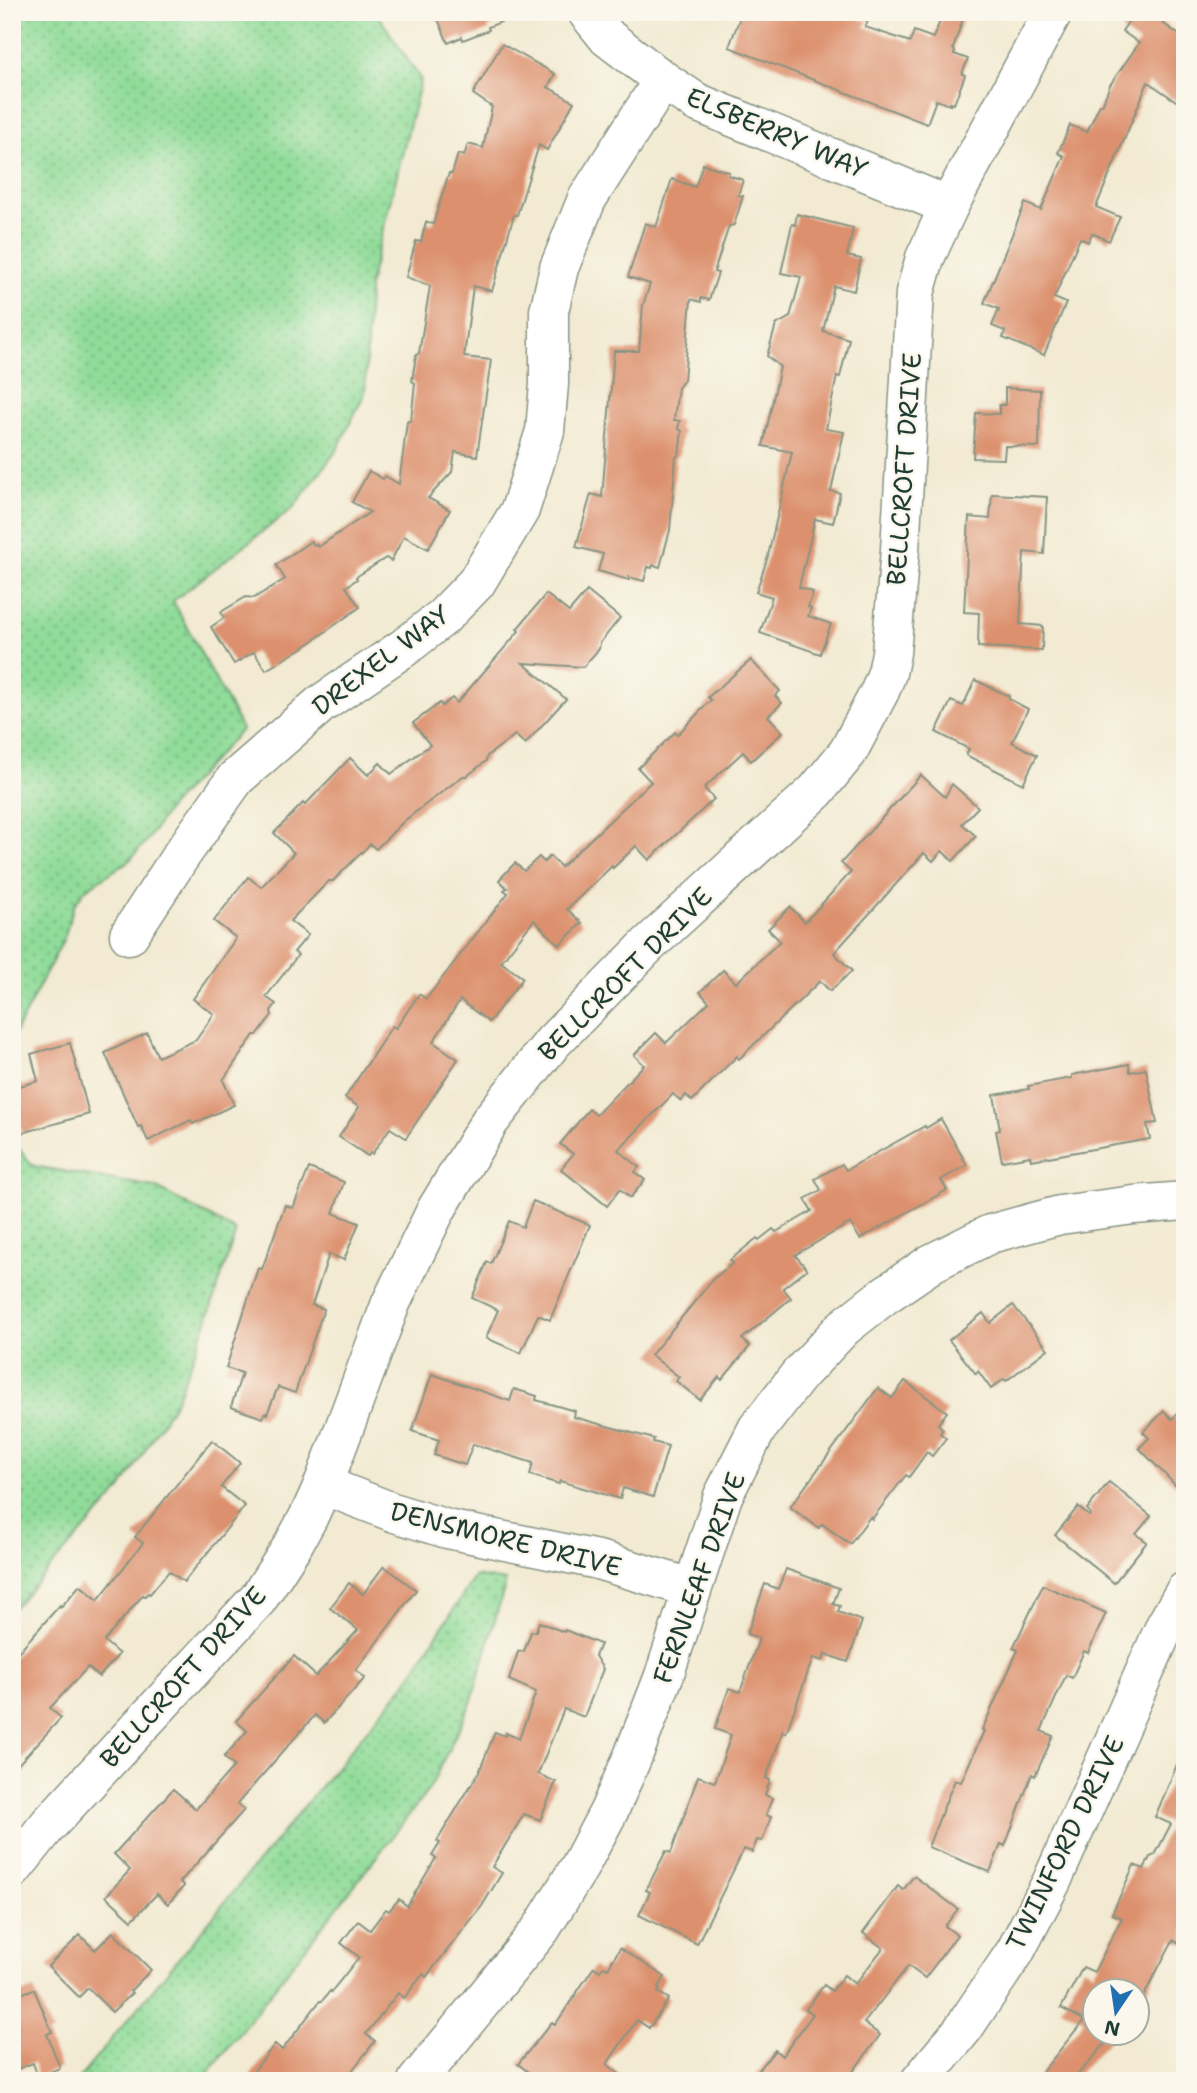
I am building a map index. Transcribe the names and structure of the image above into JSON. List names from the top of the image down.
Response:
{
  "streets": {
    "street": [
      "ELSBERRY WAY",
      "BELLCROFT DRIVE",
      "DREXEL WAY",
      "DENSMORE DRIVE",
      "FERNLEAF DRIVE",
      "TWINFORD DRIVE"
    ]
  },
  "crossings": [
    ["ELSBERRY WAY", "BELLCROFT DRIVE"],
    ["ELSBERRY WAY", "DREXEL WAY"],
    ["BELLCROFT DRIVE", "DENSMORE DRIVE"],
    ["DENSMORE DRIVE", "FERNLEAF DRIVE"]
  ],
  "north": "bottom"
}
